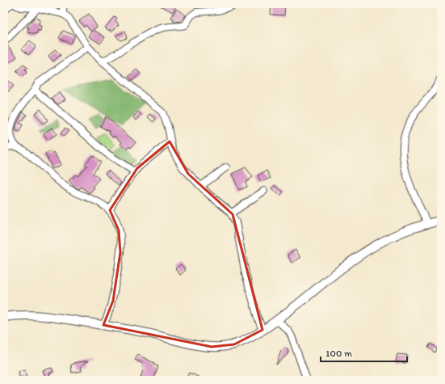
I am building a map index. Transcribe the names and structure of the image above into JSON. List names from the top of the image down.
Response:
{
  "scale_bar": "100 m"
}
